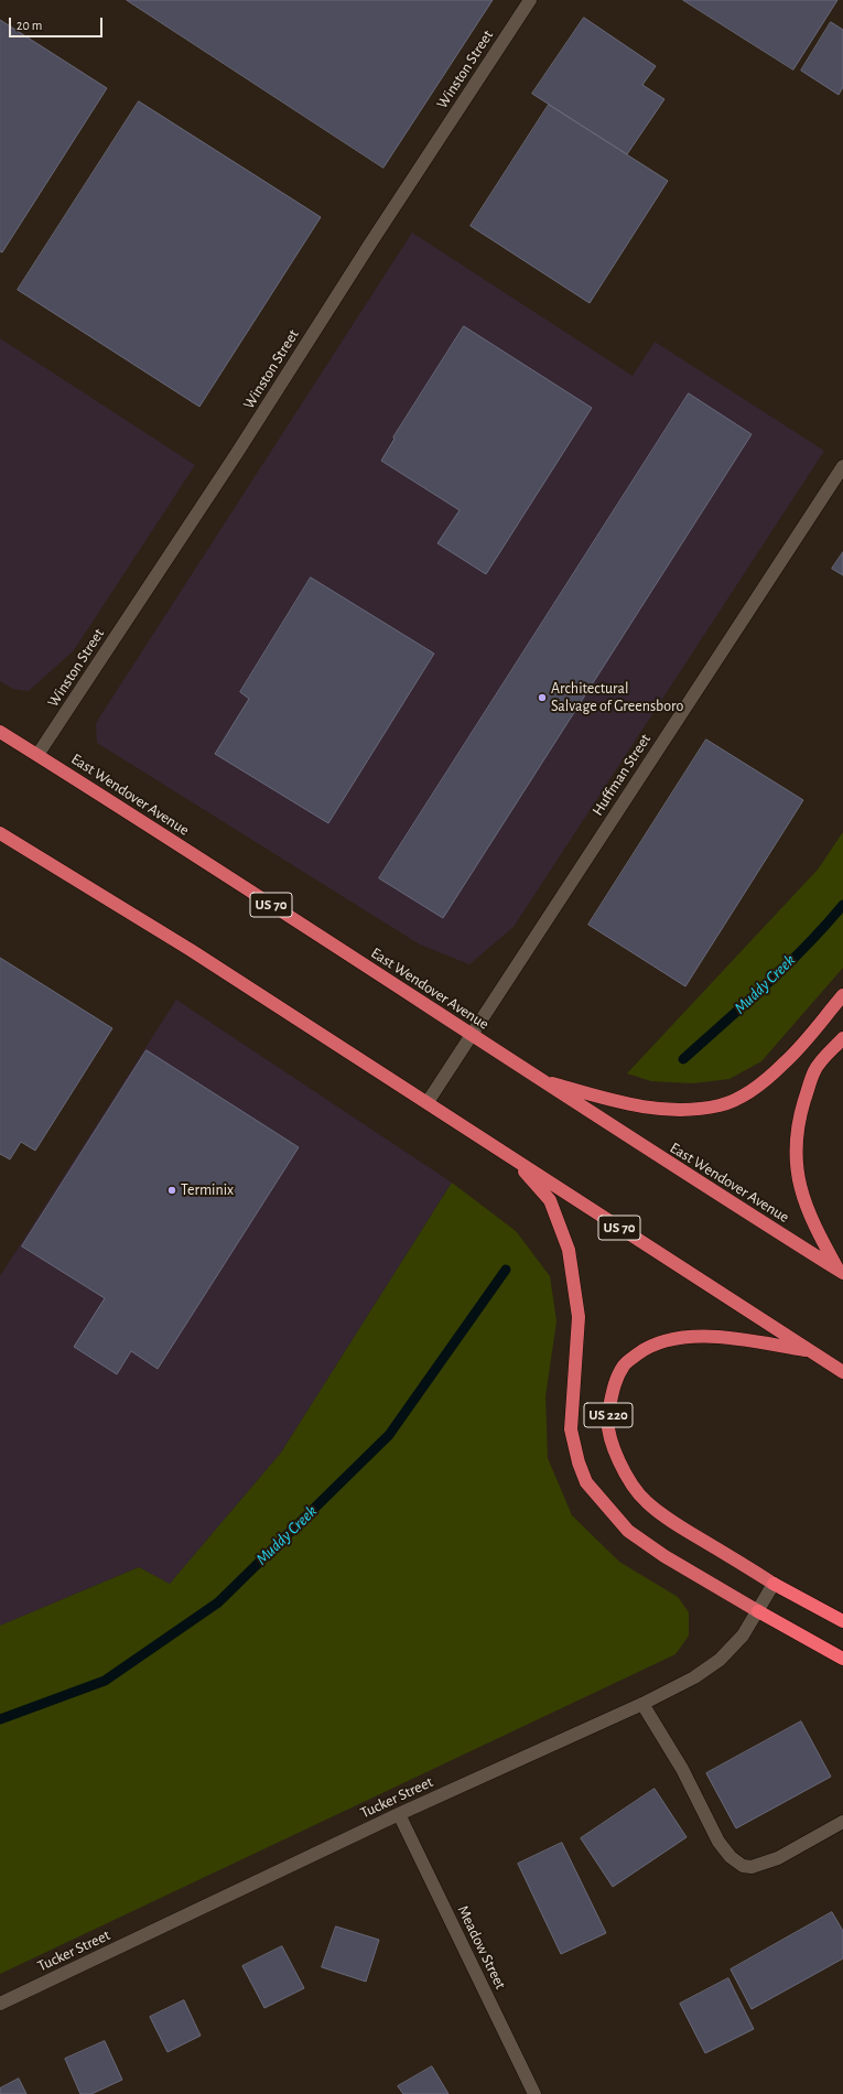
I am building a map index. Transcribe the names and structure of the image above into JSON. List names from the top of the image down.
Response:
{
  "streets": {
    "highway": ["East Wendover Avenue", "US 70", "US 220"],
    "street": [
      "Winston Street",
      "Huffman Street",
      "Tucker Street",
      "Meadow Street"
    ]
  },
  "crossings": [
    ["Winston Street", "East Wendover Avenue"],
    ["Huffman Street", "East Wendover Avenue"],
    ["Huffman Street", "US 70"],
    ["US 70", "US 220"],
    ["US 220", "Tucker Street"],
    ["Tucker Street", "Meadow Street"]
  ],
  "water": ["Muddy Creek"],
  "places": ["Architectural Salvage of Greensboro", "Terminix"],
  "scale_bar": "20 m"
}
